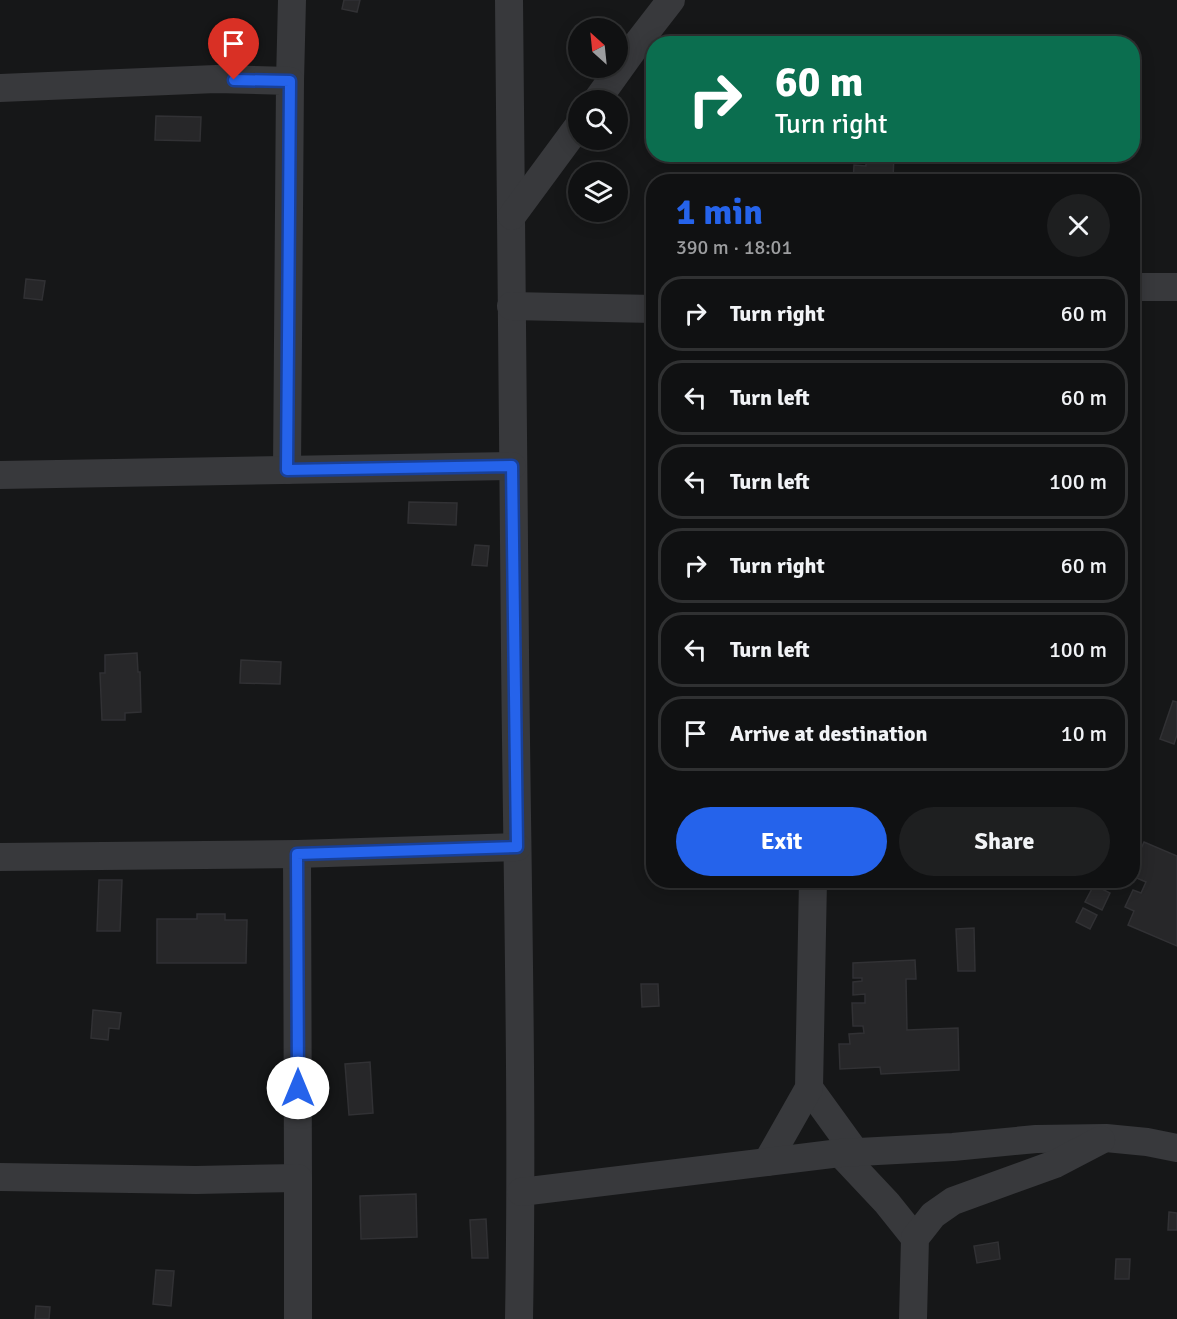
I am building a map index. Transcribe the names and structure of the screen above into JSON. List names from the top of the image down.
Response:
{
  "north": "top left",
  "page": {
    "turn": ["60 m", "Turn right"],
    "heading": ["1 min", "390 m · 18:01"],
    "list": [
      {
        "name": "Turn right",
        "value": "60 m"
      },
      {
        "name": "Turn left",
        "value": "60 m"
      },
      {
        "name": "Turn left",
        "value": "100 m"
      },
      {
        "name": "Turn right",
        "value": "60 m"
      },
      {
        "name": "Turn left",
        "value": "100 m"
      },
      {
        "name": "Arrive at destination",
        "value": "10 m"
      }
    ],
    "buttons": ["Exit", "Share"]
  }
}
